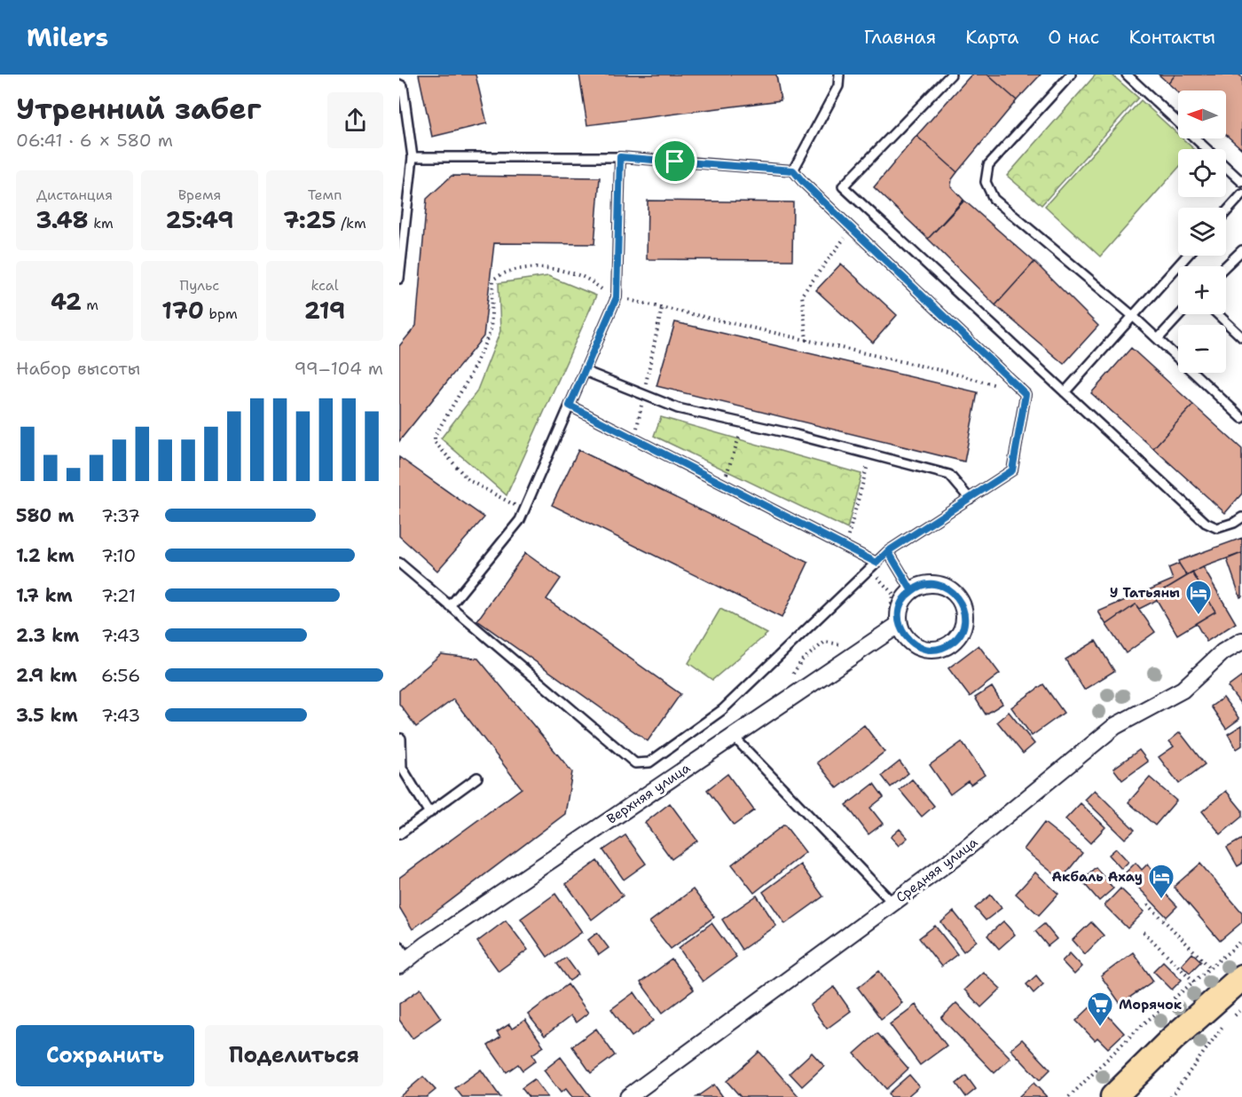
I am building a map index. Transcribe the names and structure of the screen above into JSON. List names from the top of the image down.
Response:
{
  "streets": {
    "street": ["Верхняя улица", "Средняя улица"]
  },
  "places": {
    "hotel": ["У Татьяны", "Акбаль Ахау"],
    "supermarket": ["Морячок"]
  },
  "north": "left",
  "page": {
    "header": "Milers",
    "nav": [
      "Главная",
      "Карта",
      "О нас",
      "Контакты"
    ],
    "heading": ["Утренний забег", "06:41 · 6 × 580 m"],
    "map_buttons": ["+", "−"],
    "stats": [
      ["Дистанция", "3.48 km"],
      ["Время", "25:49"],
      ["Темп", "7:25 /km"],
      ["42 m"],
      ["Пульс", "170 bpm"],
      ["kcal", "219"]
    ],
    "chart": ["Набор высоты", "99–104 m"],
    "list": [
      {
        "name": "580 m",
        "note": "7:37"
      },
      {
        "name": "1.2 km",
        "note": "7:10"
      },
      {
        "name": "1.7 km",
        "note": "7:21"
      },
      {
        "name": "2.3 km",
        "note": "7:43"
      },
      {
        "name": "2.9 km",
        "note": "6:56"
      },
      {
        "name": "3.5 km",
        "note": "7:43"
      }
    ],
    "buttons": ["Сохранить", "Поделиться"]
  }
}
